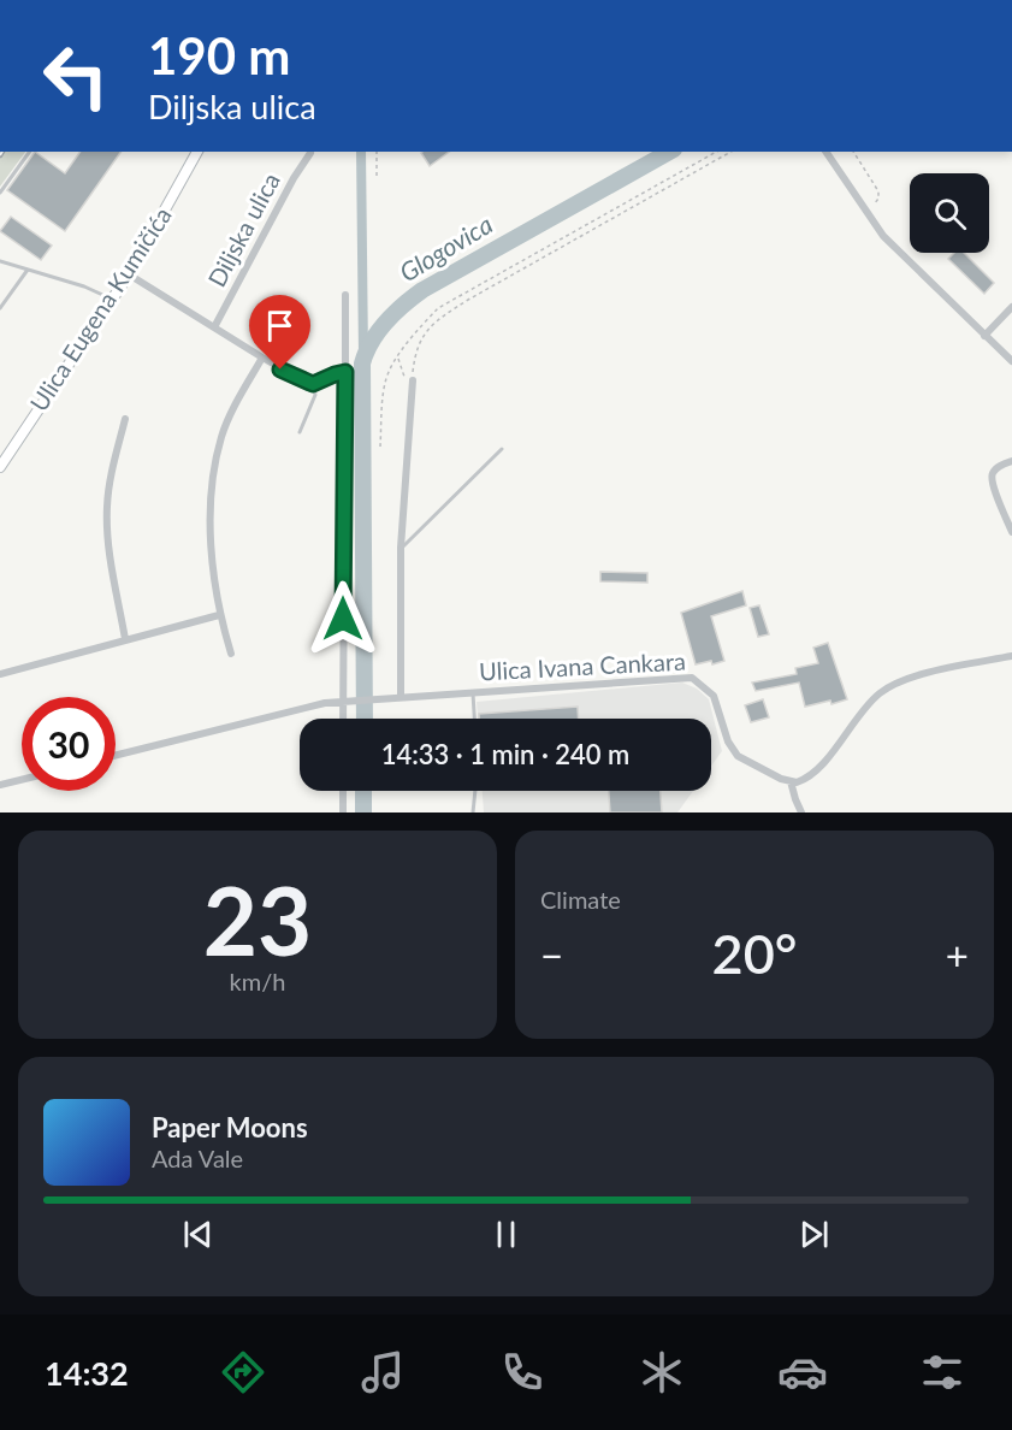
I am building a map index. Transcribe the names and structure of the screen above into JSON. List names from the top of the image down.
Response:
{
  "streets": {
    "main road": ["Ulica Eugena Kumičića"],
    "street": ["Diljska ulica", "Ulica Ivana Cankara"]
  },
  "water": ["Glogovica"],
  "page": {
    "turn": ["190 m", "Diljska ulica"],
    "limit": "30",
    "trip": "14:33 · 1 min · 240 m",
    "tile": [
      ["23", "km/h"],
      "Climate"
    ],
    "heat": ["−", "20°", "+"],
    "song": ["Paper Moons", "Ada Vale"],
    "tabs": "14:32"
  }
}
